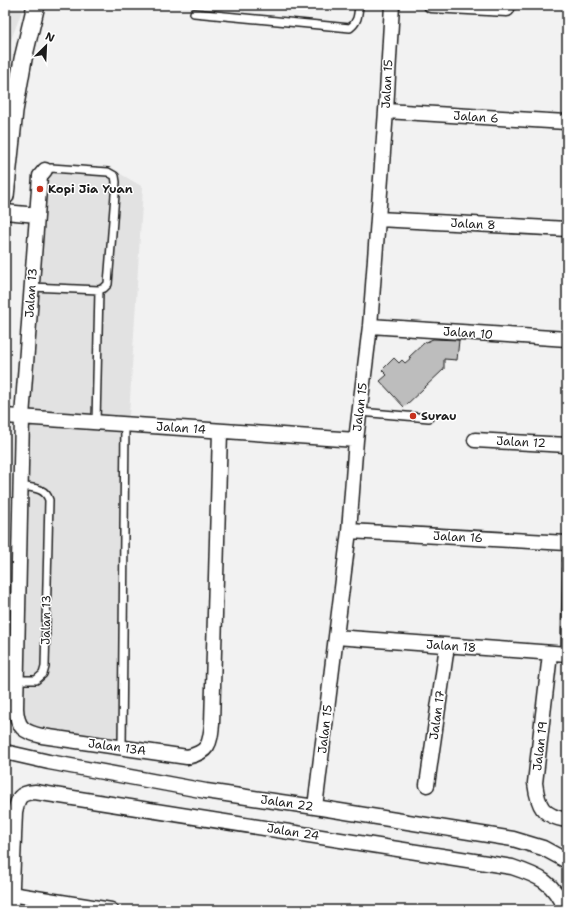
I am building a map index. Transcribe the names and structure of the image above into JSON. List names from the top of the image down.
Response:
{
  "streets": {
    "street": [
      "Jalan 15",
      "Jalan 6",
      "Jalan 8",
      "Jalan 13",
      "Jalan 10",
      "Jalan 14",
      "Jalan 12",
      "Jalan 16",
      "Jalan 18",
      "Jalan 17",
      "Jalan 19",
      "Jalan 13A",
      "Jalan 22",
      "Jalan 24"
    ]
  },
  "crossings": [
    ["Jalan 15", "Jalan 6"],
    ["Jalan 15", "Jalan 8"],
    ["Jalan 15", "Jalan 10"],
    ["Jalan 15", "Jalan 14"],
    ["Jalan 15", "Jalan 16"],
    ["Jalan 15", "Jalan 18"],
    ["Jalan 15", "Jalan 22"],
    ["Jalan 13", "Jalan 14"],
    ["Jalan 13", "Jalan 13A"],
    ["Jalan 14", "Jalan 13A"],
    ["Jalan 18", "Jalan 17"],
    ["Jalan 18", "Jalan 19"]
  ],
  "places": ["Kopi Jia Yuan", "Surau"],
  "north": "top right"
}
